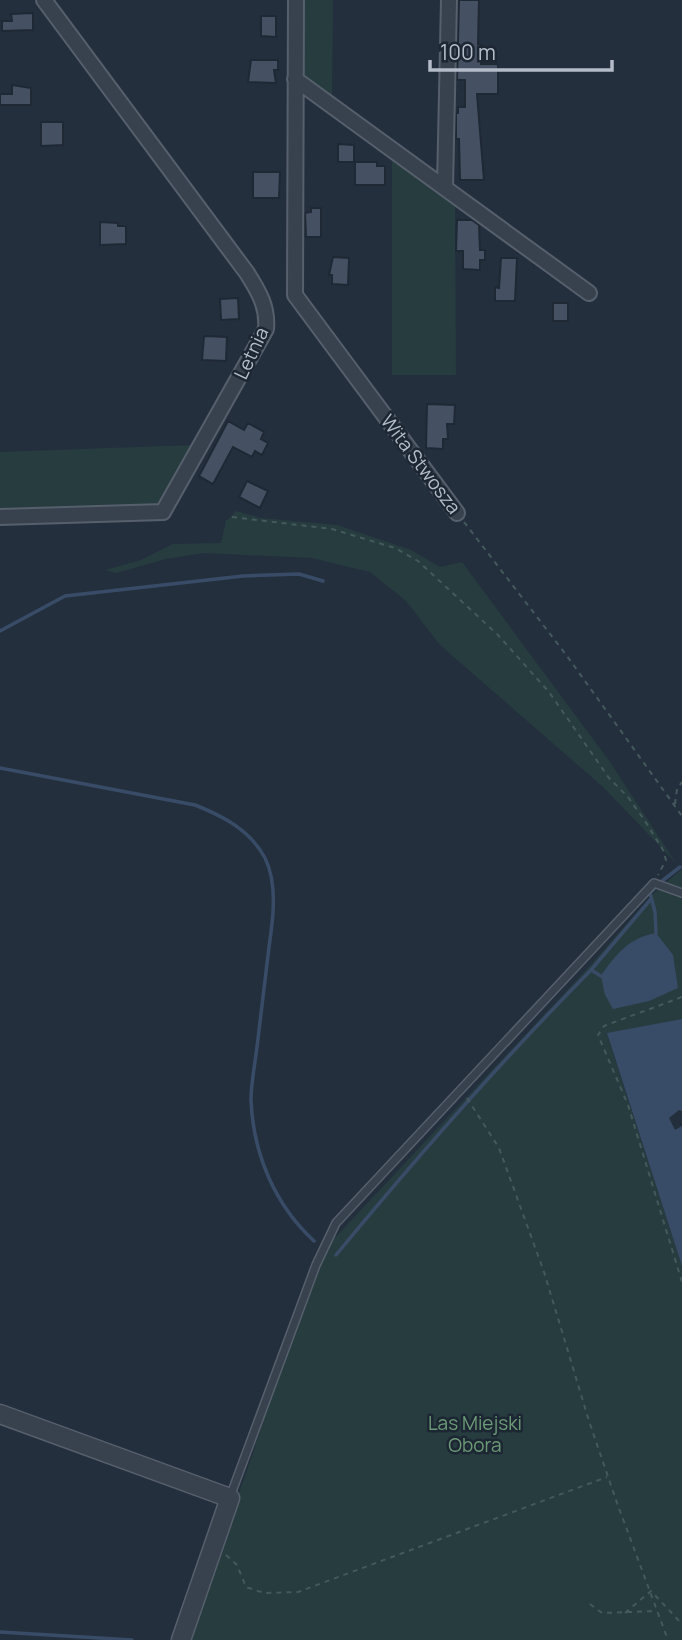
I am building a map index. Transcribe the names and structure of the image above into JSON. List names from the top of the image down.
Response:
{
  "streets": {
    "street": ["Letnia", "Wita Stwosza"]
  },
  "parks": ["Las Miejski Obora"],
  "scale_bar": "100 m"
}
